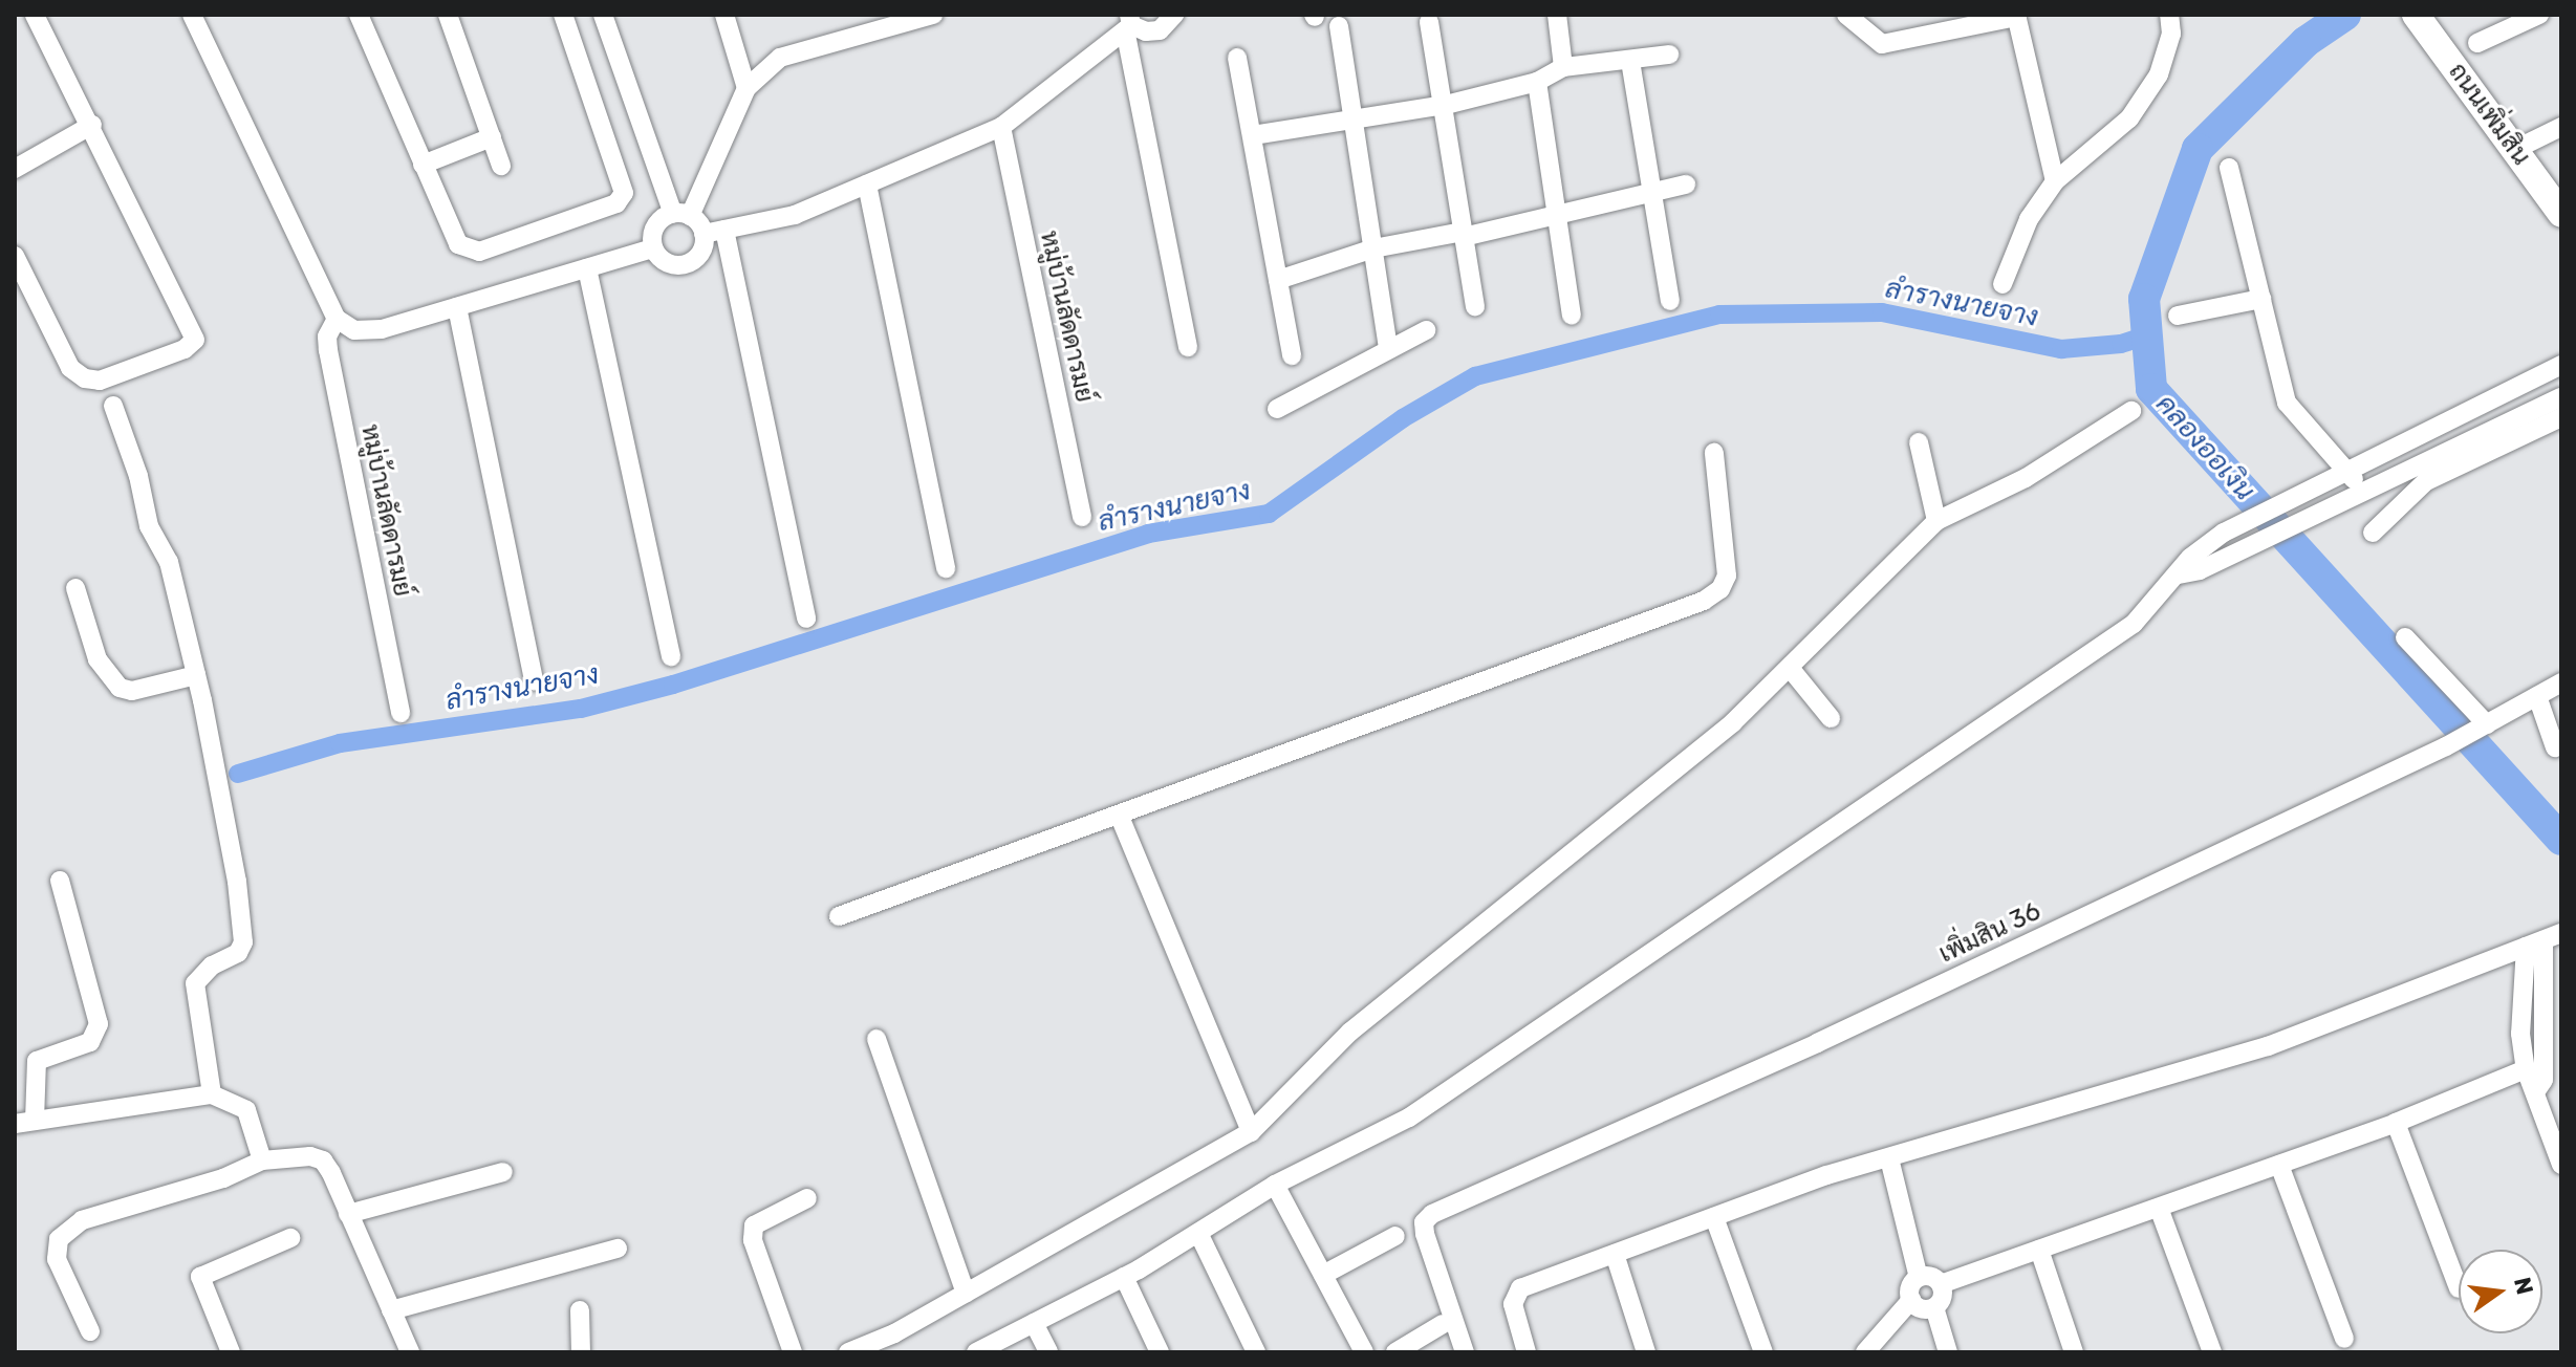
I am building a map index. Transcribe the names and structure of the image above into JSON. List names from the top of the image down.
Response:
{
  "streets": {
    "street": ["ถนนเพิ่มสิน", "หมู่บ้านลัดดารมย์", "เพิ่มสิน 36"]
  },
  "water": ["ลำรางนายจาง", "คลองออเงิน"],
  "north": "right"
}
